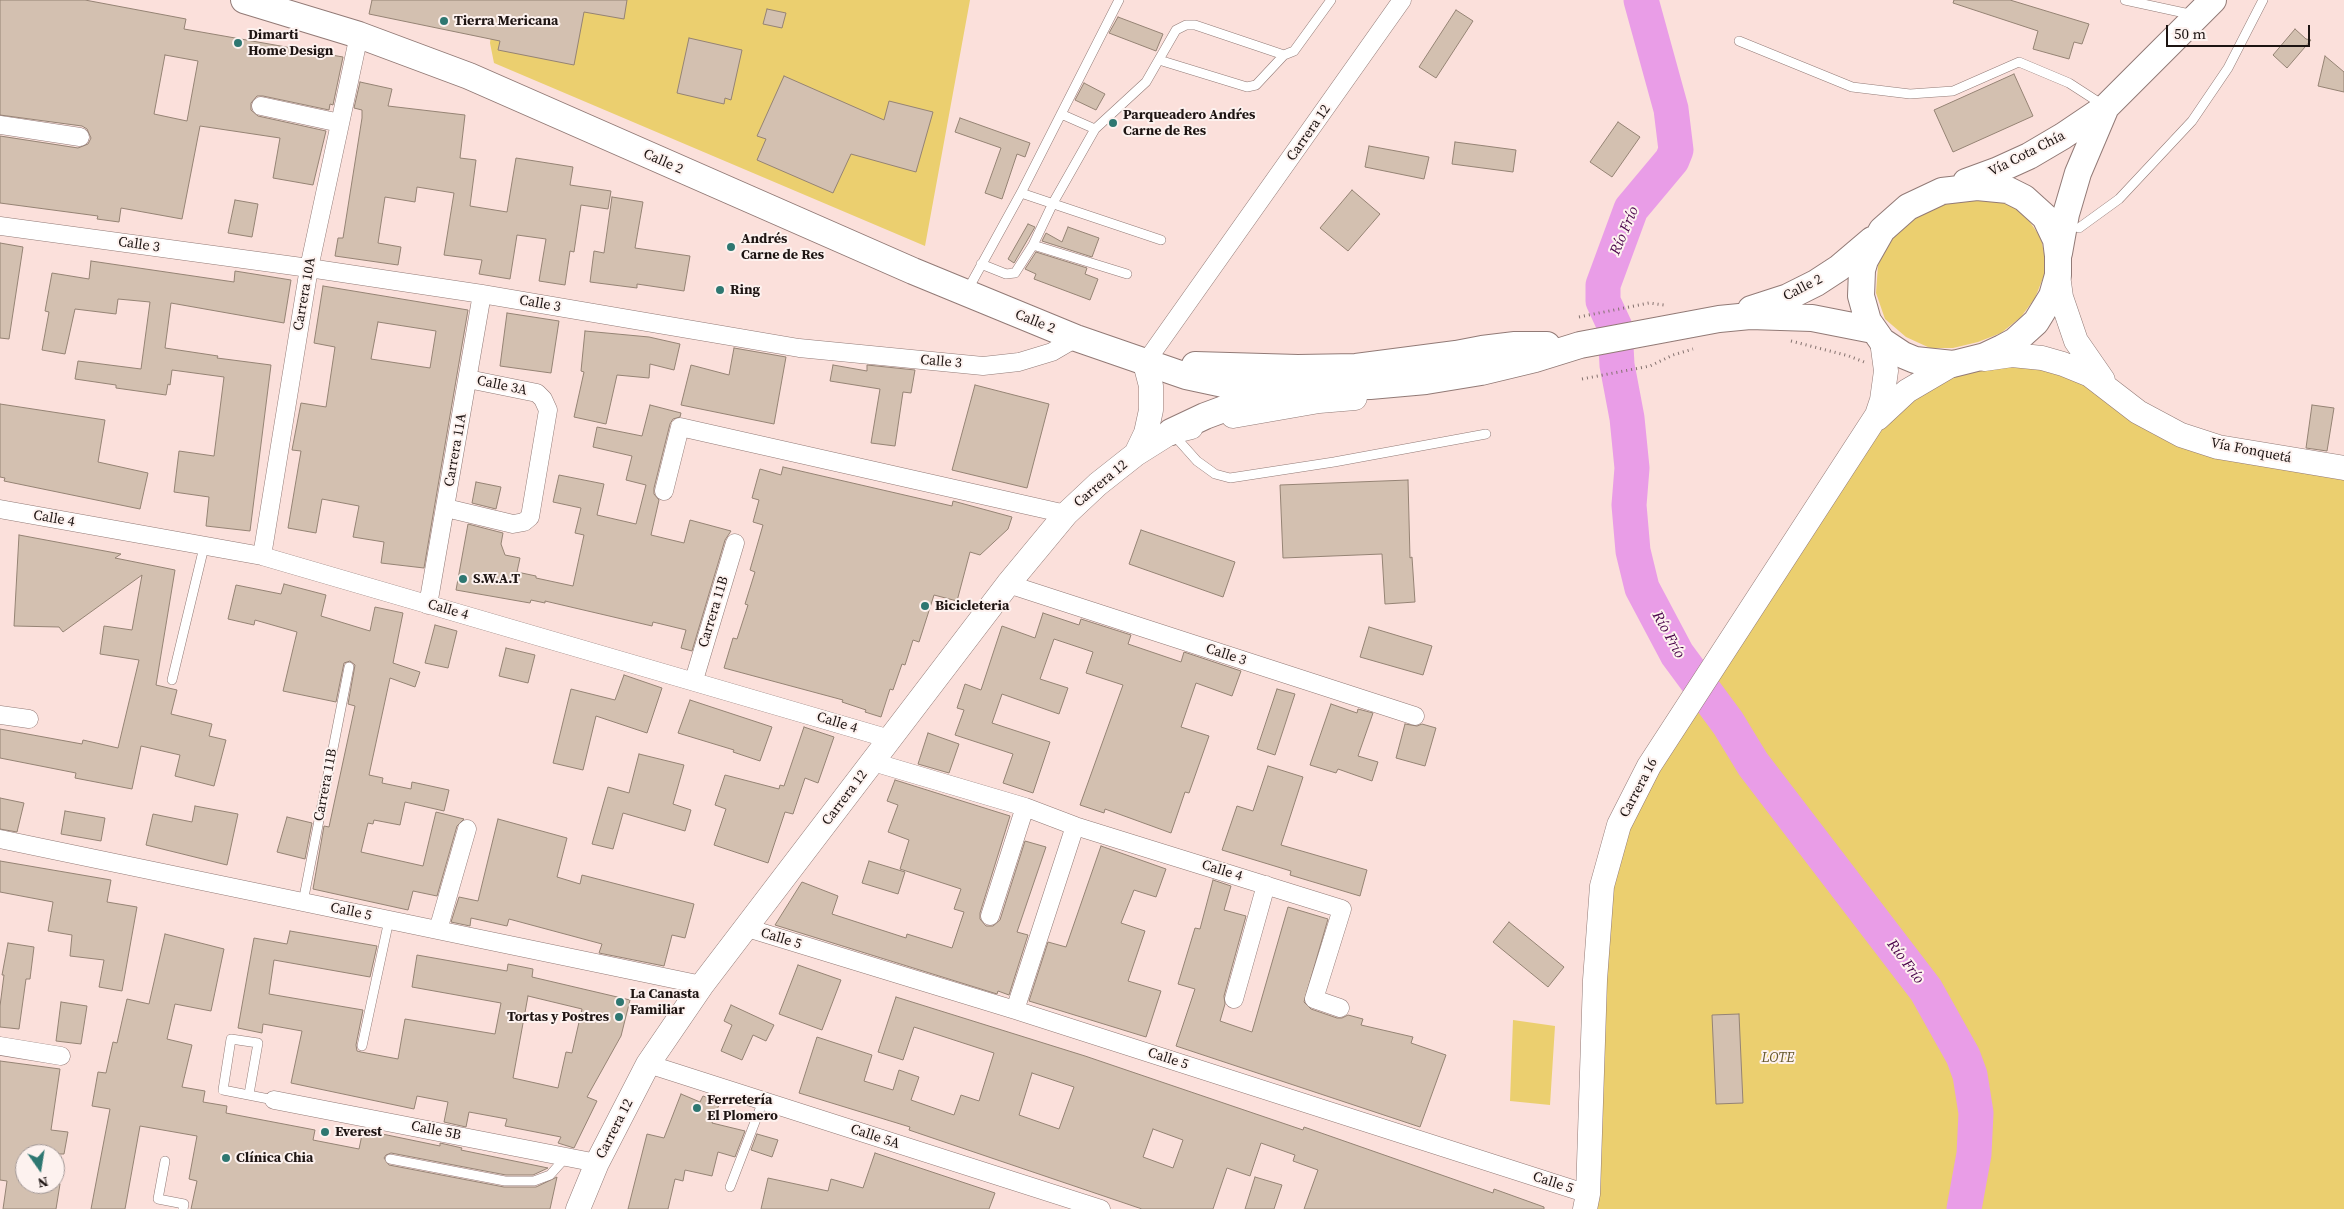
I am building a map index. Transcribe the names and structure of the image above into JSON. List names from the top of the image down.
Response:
{
  "streets": {
    "main road": ["Vía Cota Chía", "Calle 2"],
    "street": [
      "Carrera 12",
      "Calle 3",
      "Carrera 10A",
      "Calle 3A",
      "Carrera 11A",
      "Vía Fonquetá",
      "Calle 4",
      "Carrera 11B",
      "Carrera 16",
      "Calle 5",
      "Calle 5B",
      "Calle 5A"
    ]
  },
  "crossings": [
    ["Carrera 12", "Calle 2"],
    ["Carrera 12", "Calle 3"],
    ["Carrera 12", "Calle 4"],
    ["Carrera 12", "Calle 5"],
    ["Carrera 12", "Calle 5B"],
    ["Carrera 12", "Calle 5A"],
    ["Vía Cota Chía", "Calle 2"],
    ["Vía Cota Chía", "Vía Fonquetá"],
    ["Vía Cota Chía", "Carrera 16"],
    ["Calle 2", "Calle 3"],
    ["Calle 2", "Carrera 10A"],
    ["Calle 2", "Vía Fonquetá"],
    ["Calle 2", "Carrera 16"],
    ["Calle 3", "Carrera 10A"],
    ["Calle 3", "Carrera 11A"],
    ["Carrera 10A", "Calle 4"],
    ["Calle 3A", "Carrera 11A"],
    ["Carrera 11A", "Calle 4"],
    ["Vía Fonquetá", "Carrera 16"],
    ["Calle 4", "Carrera 11B"],
    ["Carrera 11B", "Calle 5"],
    ["Carrera 16", "Calle 5"]
  ],
  "water": ["Río Frío"],
  "parks": ["LOTE"],
  "places": [
    "Tierra Mericana",
    "Dimarti Home Design",
    "Parqueadero Andŕes Carne de Res",
    "Andrés Carne de Res",
    "Ring",
    "S.W.A.T",
    "Bicicleteria",
    "La Canasta Familiar",
    "Tortas y Postres",
    "Ferretería El Plomero",
    "Everest",
    "Clínica Chia"
  ],
  "scale_bar": "50 m",
  "north": "bottom"
}
